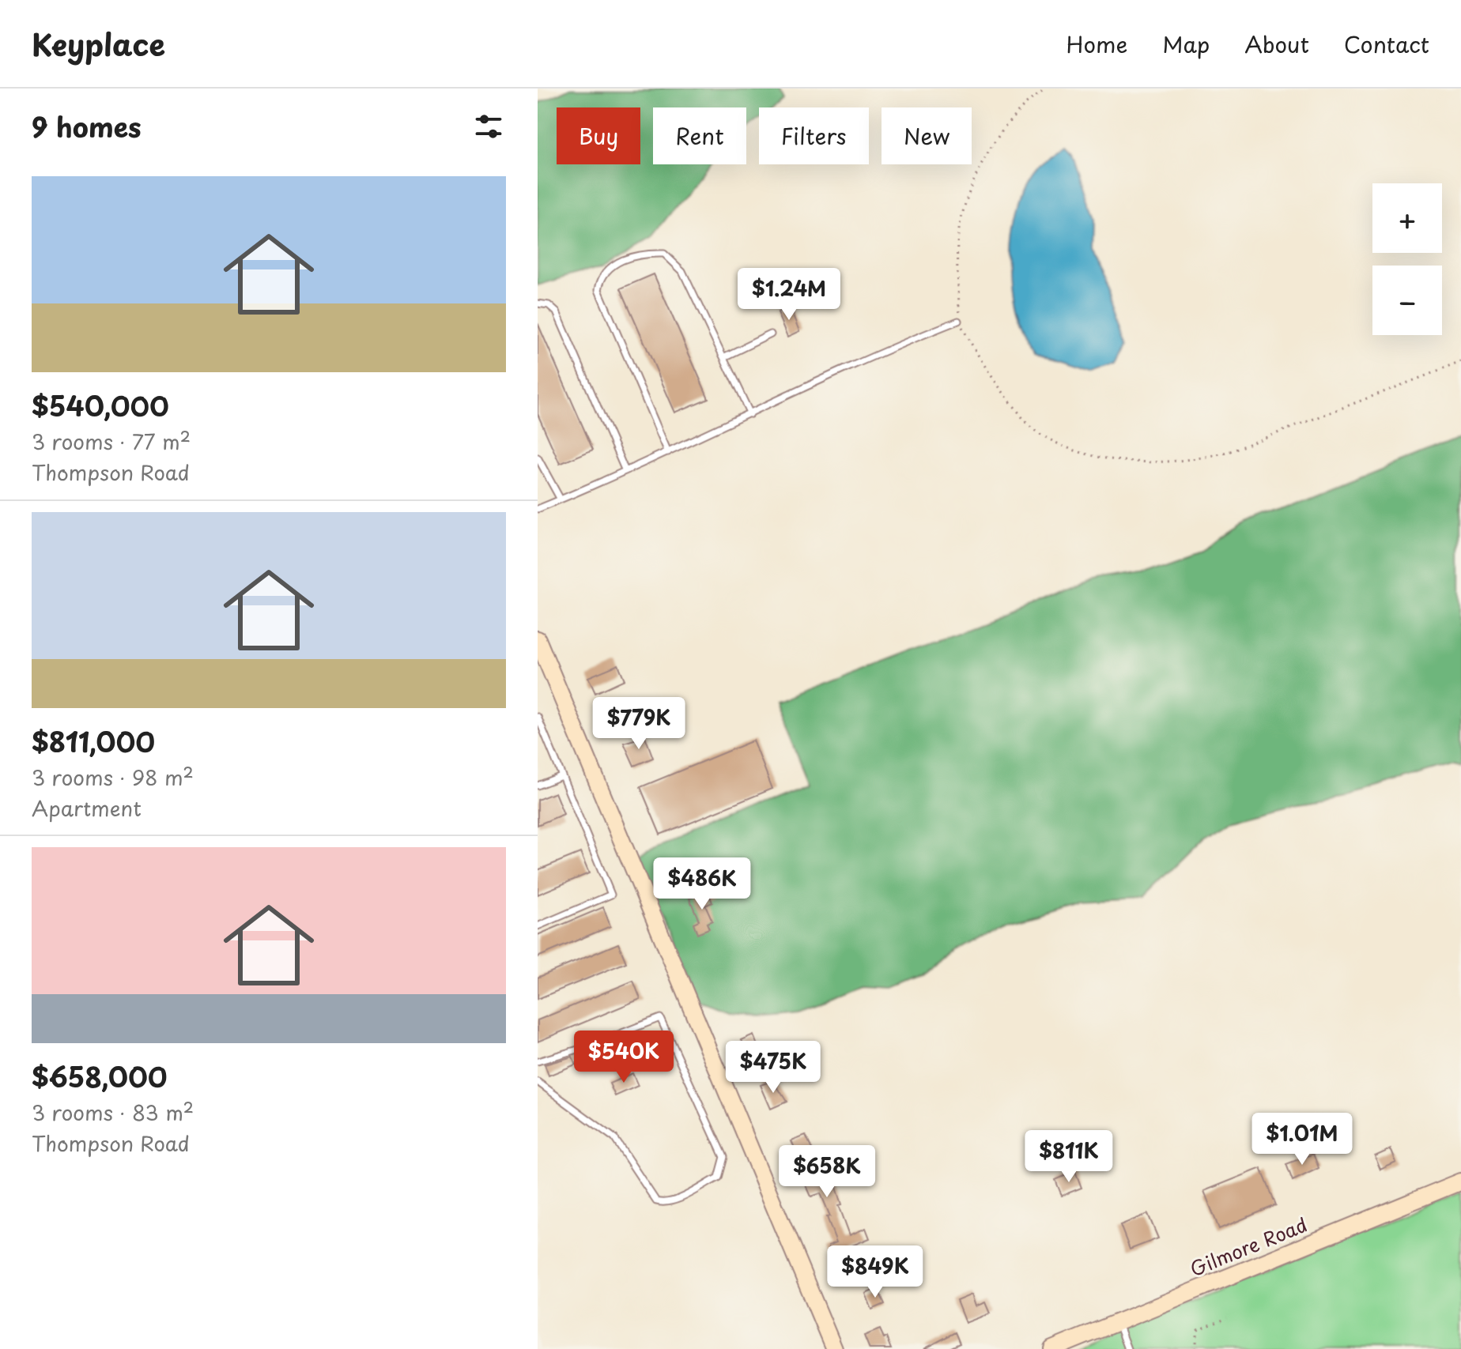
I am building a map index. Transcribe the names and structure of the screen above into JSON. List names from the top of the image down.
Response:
{
  "streets": {
    "main road": ["Gilmore Road"]
  },
  "page": {
    "header": "Keyplace",
    "nav": [
      "Home",
      "Map",
      "About",
      "Contact"
    ],
    "heading": "9 homes",
    "chip": [
      "Buy",
      "Rent",
      "Filters",
      "New"
    ],
    "list": [
      {
        "name": "$540,000",
        "note": "3 rooms · 77 m² · Thompson Road"
      },
      {
        "name": "$811,000",
        "note": "3 rooms · 98 m² · Apartment"
      },
      {
        "name": "$658,000",
        "note": "3 rooms · 83 m² · Thompson Road"
      }
    ],
    "map_buttons": ["+", "−"],
    "price": [
      "$1.24M",
      "$779K",
      "$486K",
      "$540K",
      "$475K",
      "$1.01M",
      "$811K",
      "$658K",
      "$849K"
    ]
  }
}
